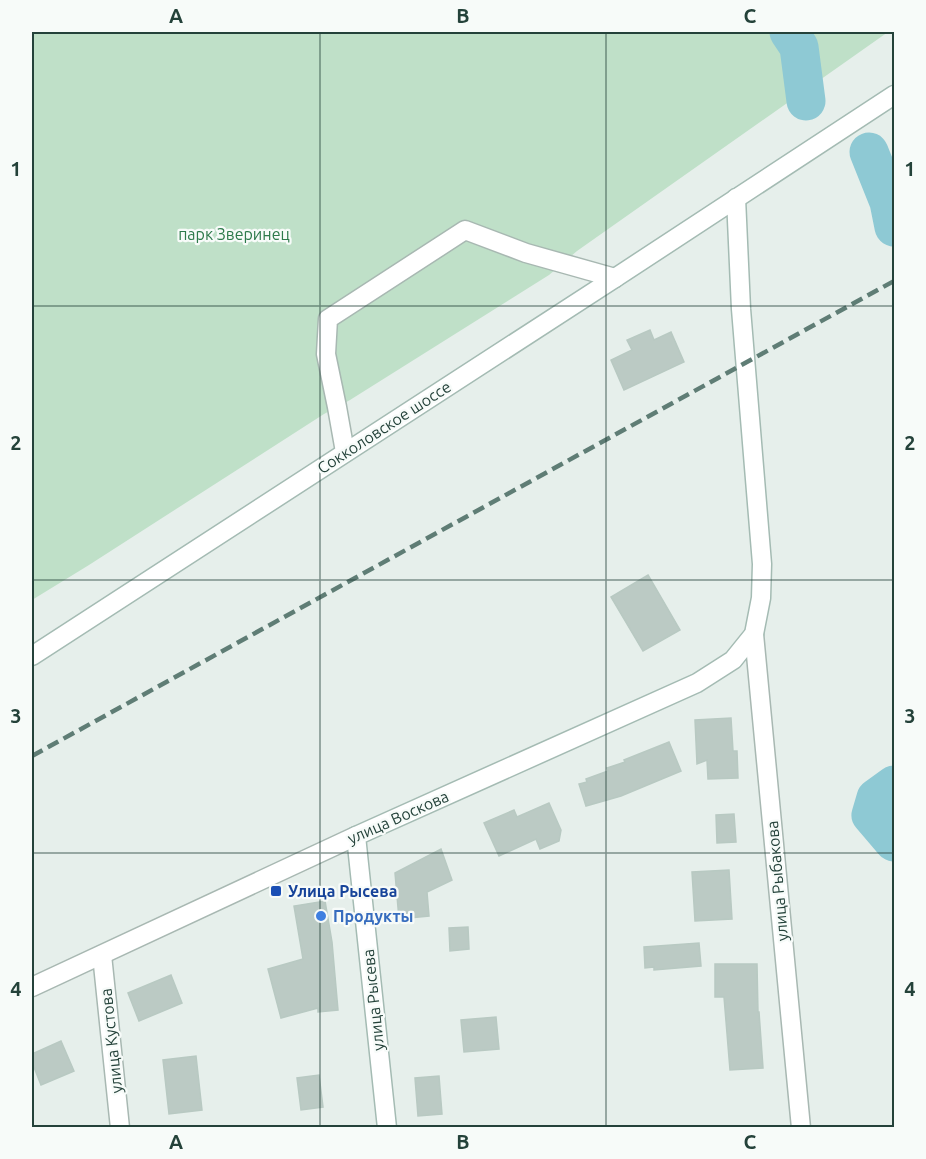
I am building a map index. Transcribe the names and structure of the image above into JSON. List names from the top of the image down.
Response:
{
  "streets": {
    "main road": [
      "Сокколовское шоссе",
      "улица Воскова",
      "улица Рыбакова",
      "улица Рысева",
      "улица Кустова"
    ]
  },
  "crossings": [
    ["улица Воскова", "улица Рыбакова"],
    ["улица Воскова", "улица Рысева"],
    ["улица Воскова", "улица Кустова"]
  ],
  "parks": ["парк Зверинец"],
  "places": {
    "transit": ["Улица Рысева"],
    "other": ["Продукты"]
  },
  "grid": {
    "columns": ["A", "B", "C"],
    "rows": [
      "1",
      "2",
      "3",
      "4"
    ]
  }
}
